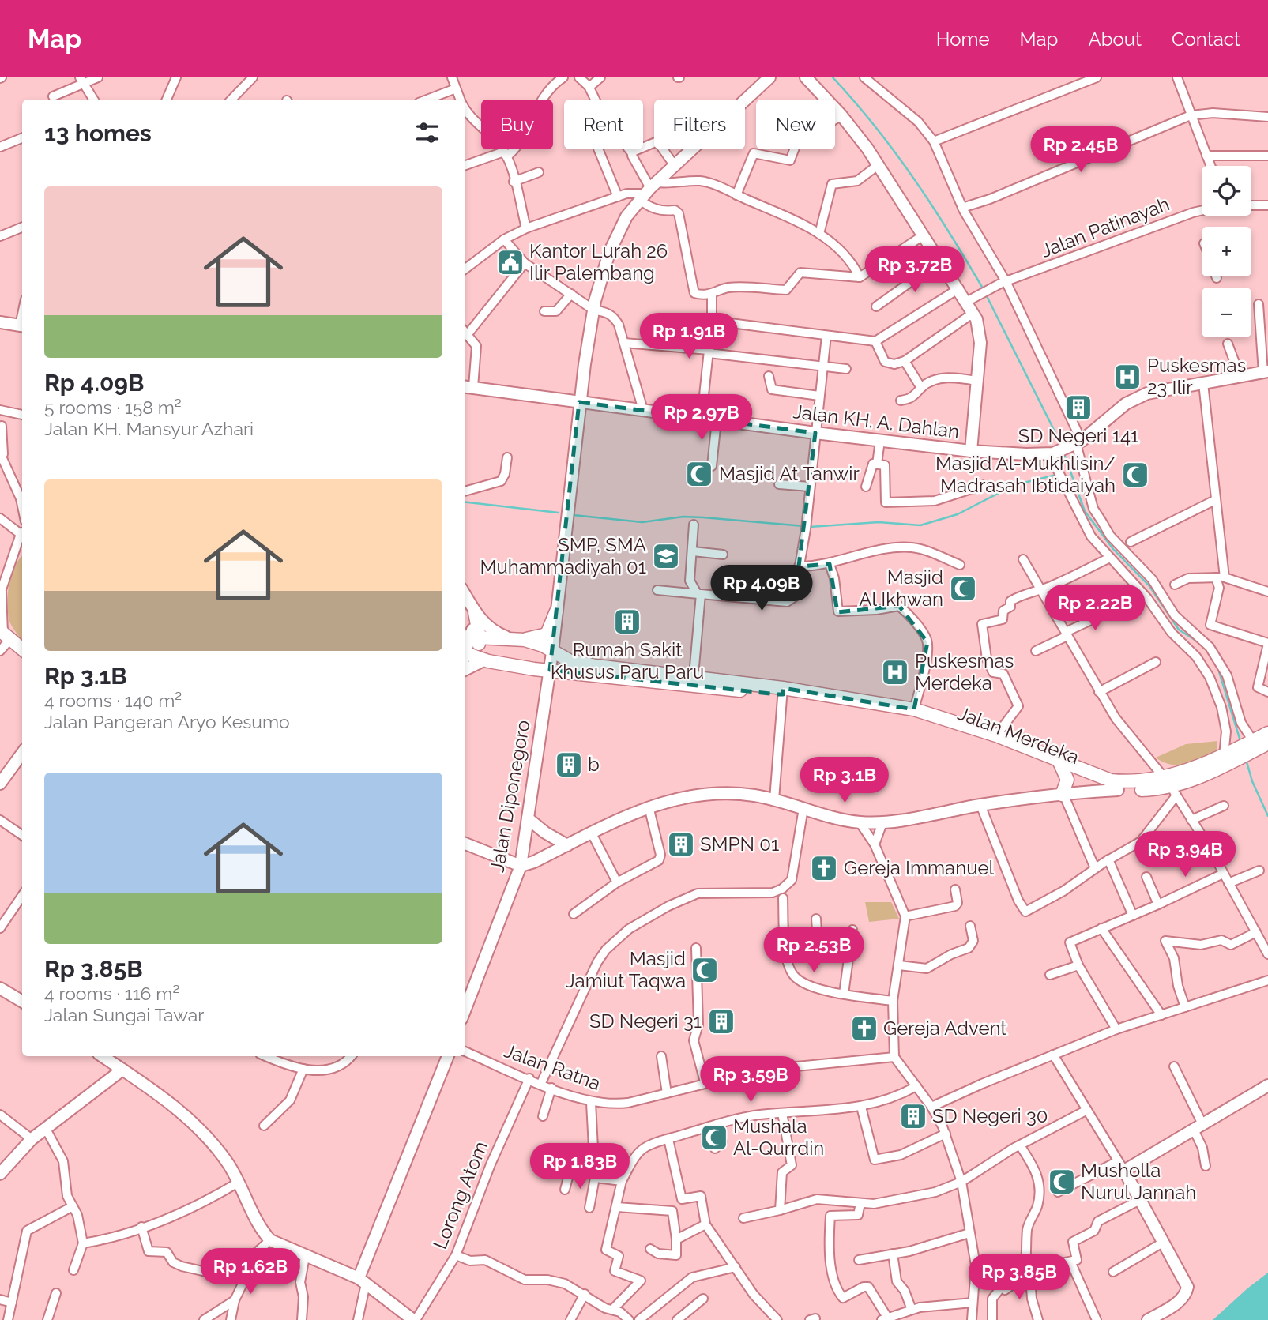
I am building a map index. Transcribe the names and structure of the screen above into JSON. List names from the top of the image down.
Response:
{
  "streets": {
    "main road": ["Jalan Merdeka"],
    "street": [
      "Jalan Patinayah",
      "Jalan KH. A. Dahlan",
      "Jalan Diponegoro",
      "Jalan Ratna",
      "Lorong Atom"
    ]
  },
  "crossings": [
    ["Jalan Merdeka", "Jalan Diponegoro"],
    ["Jalan Ratna", "Lorong Atom"]
  ],
  "places": {
    "public building": ["Kantor Lurah 26 Ilir Palembang"],
    "hospital": ["Puskesmas 23 Ilir", "Puskesmas Merdeka"],
    "building": [
      "SD Negeri 141",
      "Rumah Sakit Khusus Paru Paru",
      "b",
      "SMPN 01",
      "SD Negeri 31",
      "SD Negeri 30"
    ],
    "mosque": [
      "Masjid At Tanwir",
      "Masjid Al-Mukhlisin/ Madrasah Ibtidaiyah",
      "Masjid Al Ikhwan",
      "Masjid Jamiut Taqwa",
      "Mushala Al-Qurrdin",
      "Musholla Nurul Jannah"
    ],
    "school or university": ["SMP, SMA Muhammadiyah 01"],
    "church": ["Gereja Immanuel", "Gereja Advent"]
  },
  "page": {
    "header": "Map",
    "nav": [
      "Home",
      "Map",
      "About",
      "Contact"
    ],
    "chip": [
      "Buy",
      "Rent",
      "Filters",
      "New"
    ],
    "heading": "13 homes",
    "price": [
      "Rp 2.45B",
      "Rp 3.72B",
      "Rp 1.91B",
      "Rp 2.97B",
      "Rp 4.09B",
      "Rp 2.22B",
      "Rp 3.1B",
      "Rp 3.94B",
      "Rp 2.53B",
      "Rp 3.59B",
      "Rp 1.83B",
      "Rp 1.62B",
      "Rp 3.85B"
    ],
    "map_buttons": ["+", "−"],
    "list": [
      {
        "name": "Rp 4.09B",
        "note": "5 rooms · 158 m² · Jalan KH. Mansyur Azhari"
      },
      {
        "name": "Rp 3.1B",
        "note": "4 rooms · 140 m² · Jalan Pangeran Aryo Kesumo"
      },
      {
        "name": "Rp 3.85B",
        "note": "4 rooms · 116 m² · Jalan Sungai Tawar"
      }
    ]
  }
}
